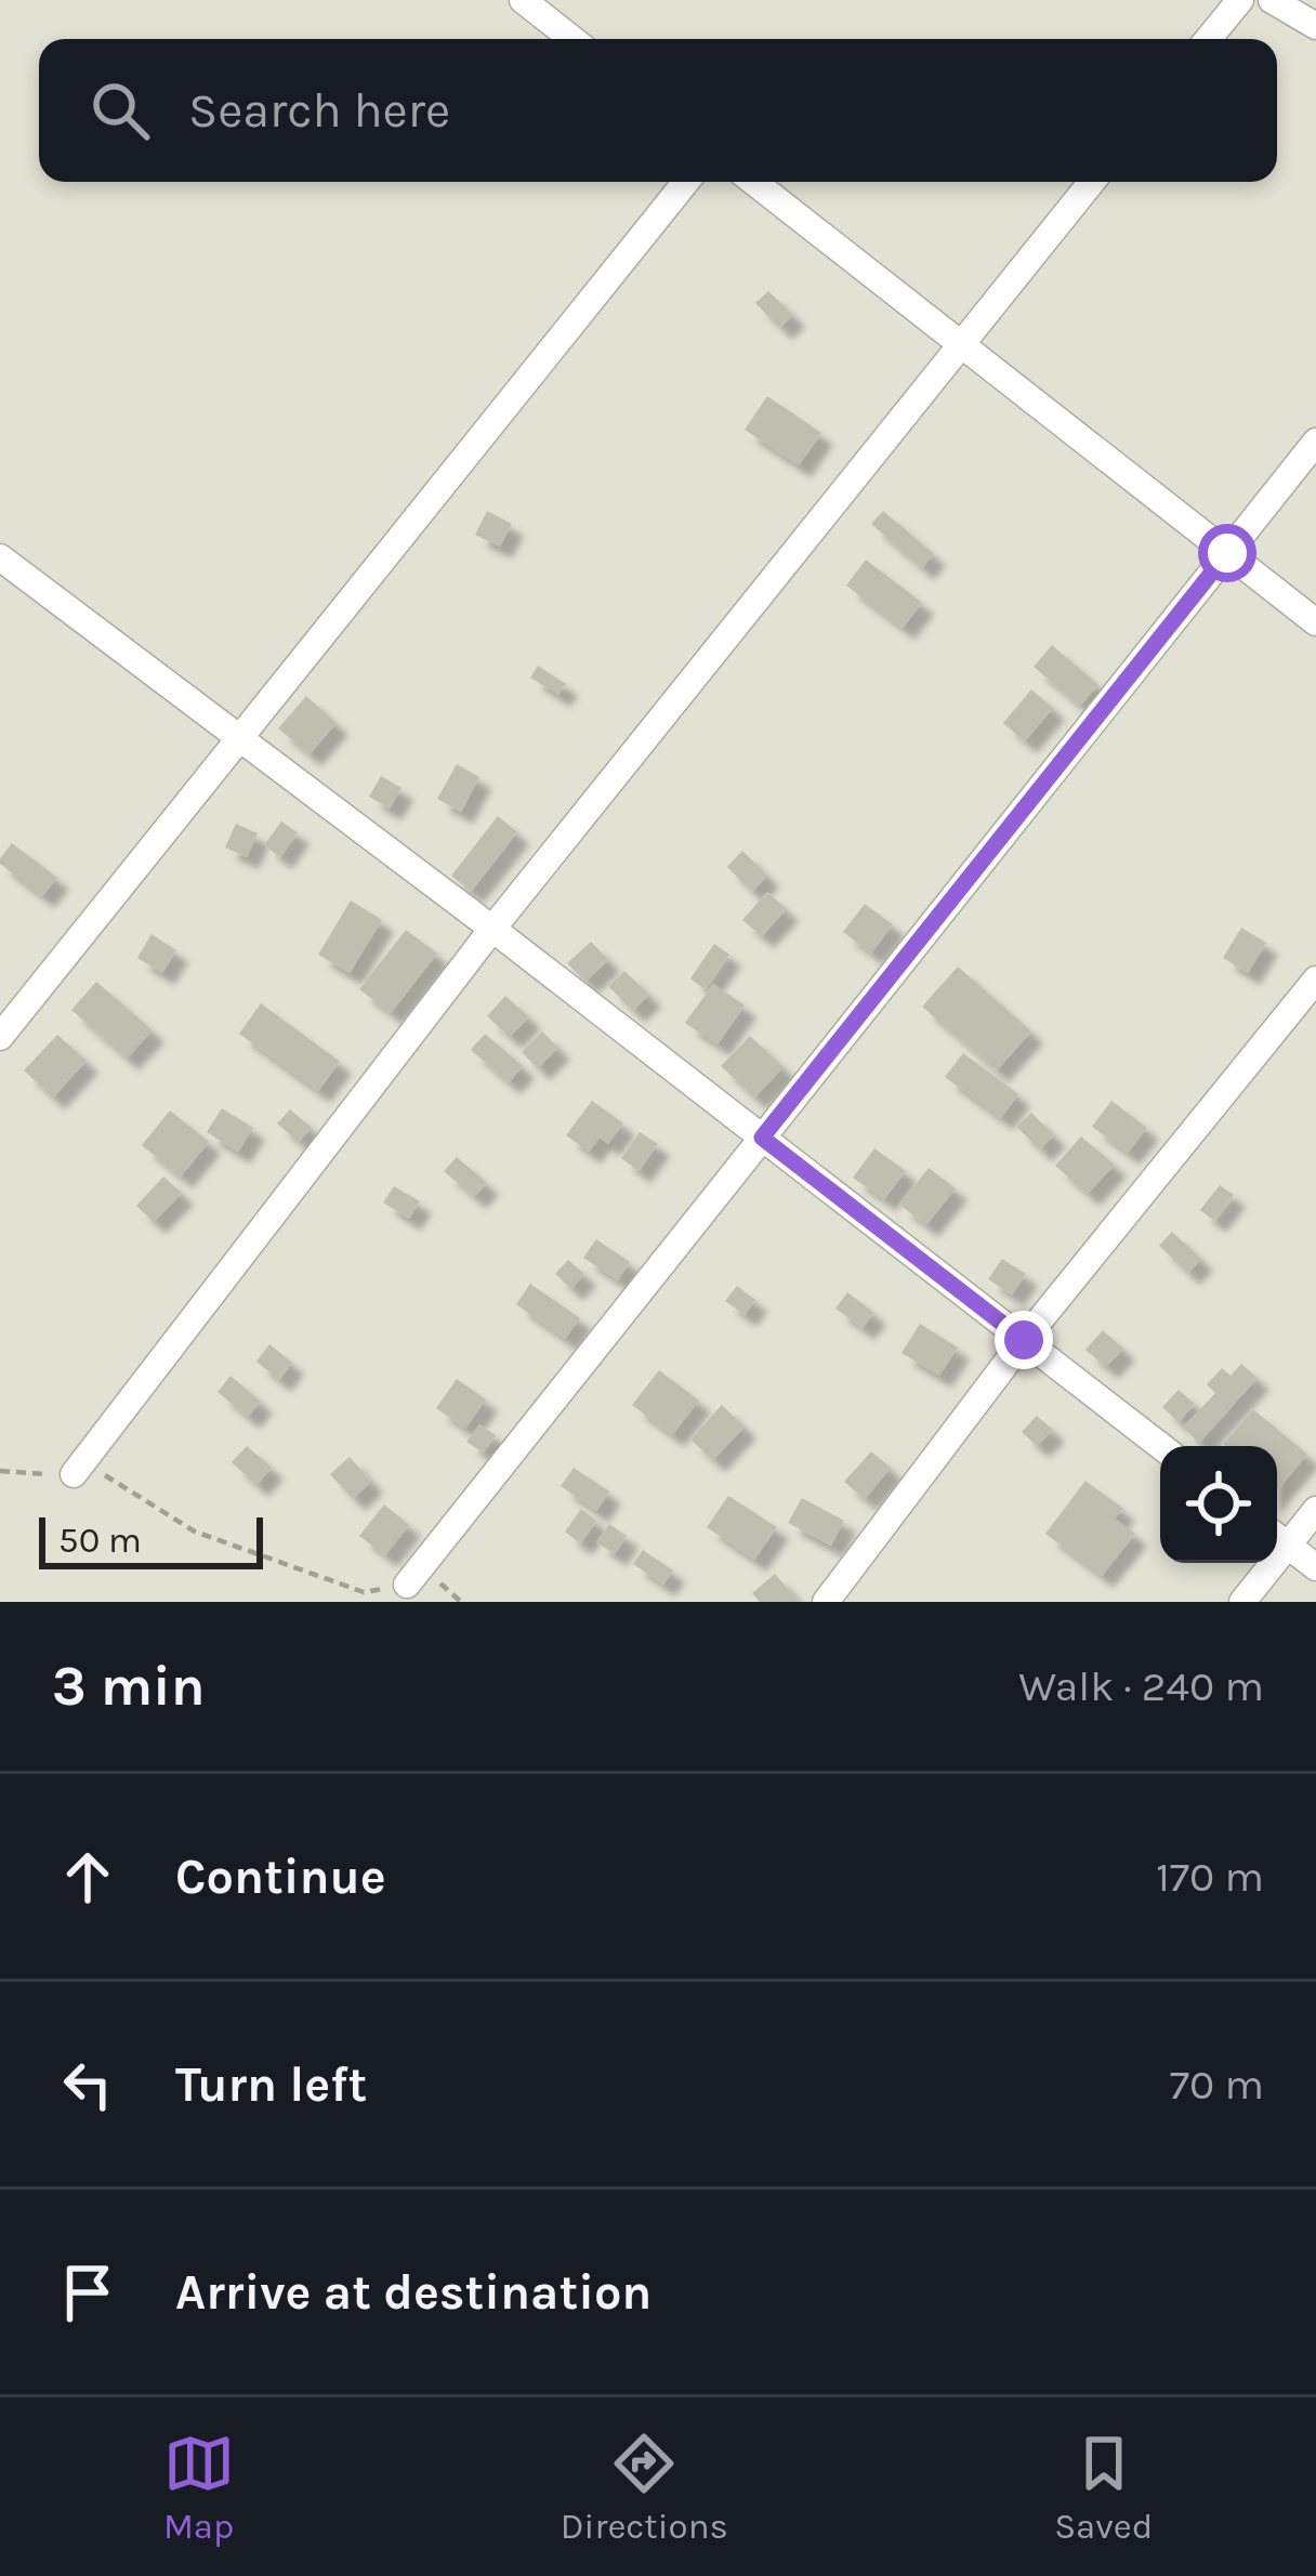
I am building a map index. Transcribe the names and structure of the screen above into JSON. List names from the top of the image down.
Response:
{
  "scale_bar": "50 m",
  "page": {
    "search": "Search here",
    "scale": "50 m",
    "heading": ["3 min", "Walk · 240 m"],
    "list": [
      ["Continue", "170 m"],
      ["Turn left", "70 m"],
      "Arrive at destination"
    ],
    "nav": ["Map", "Directions", "Saved"]
  }
}
